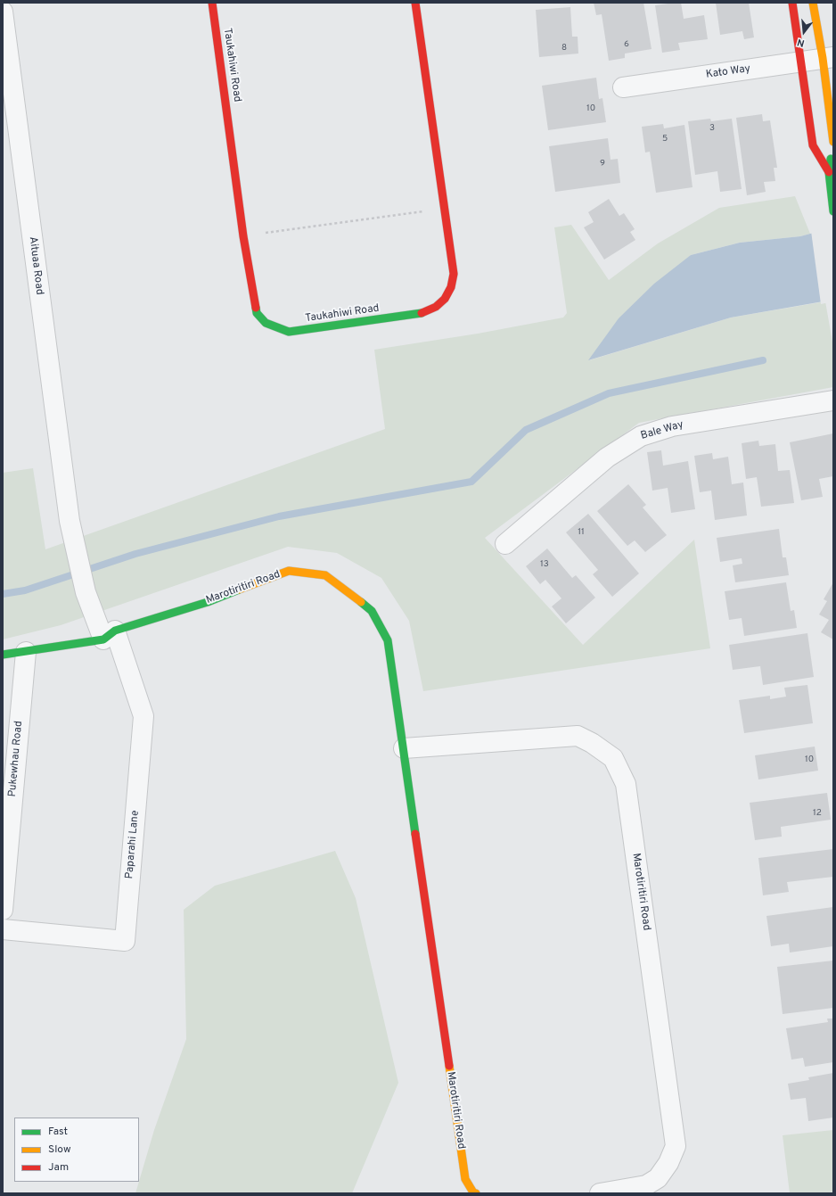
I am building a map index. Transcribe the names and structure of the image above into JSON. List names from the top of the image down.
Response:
{
  "streets": {
    "street": [
      "Taukahiwi Road",
      "Kato Way",
      "Aituaa Road",
      "Bale Way",
      "Marotiritiri Road",
      "Pukewhau Road",
      "Paparahi Lane"
    ]
  },
  "crossings": [
    ["Aituaa Road", "Marotiritiri Road"],
    ["Aituaa Road", "Paparahi Lane"],
    ["Marotiritiri Road", "Paparahi Lane"]
  ],
  "house_numbers": [
    "6",
    "8",
    "10",
    "3",
    "5",
    "9",
    "11",
    "13",
    "10",
    "12"
  ],
  "legend": ["Fast", "Slow", "Jam"],
  "north": "bottom"
}
